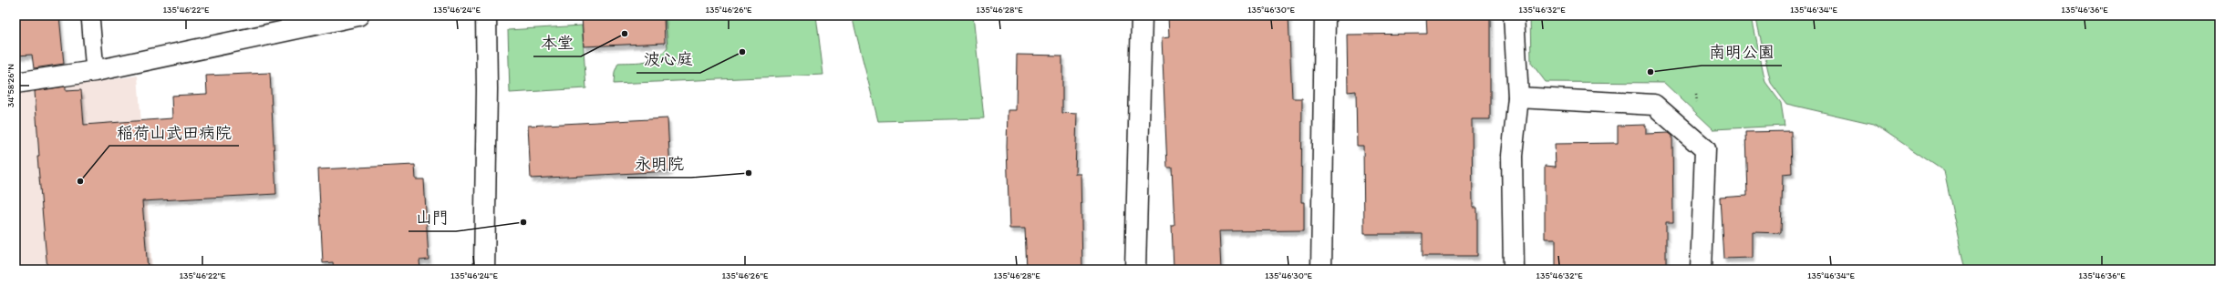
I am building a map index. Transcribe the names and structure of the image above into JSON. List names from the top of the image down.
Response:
{
  "places": [
    "本堂",
    "波心庭",
    "南明公園",
    "永明院",
    "稲荷山武田病院",
    "山門"
  ],
  "coordinates": [
    "135°46'22\"E",
    "135°46'24\"E",
    "135°46'26\"E",
    "135°46'28\"E",
    "135°46'30\"E",
    "135°46'32\"E",
    "135°46'34\"E",
    "135°46'36\"E",
    "34°58'26\"N"
  ]
}
